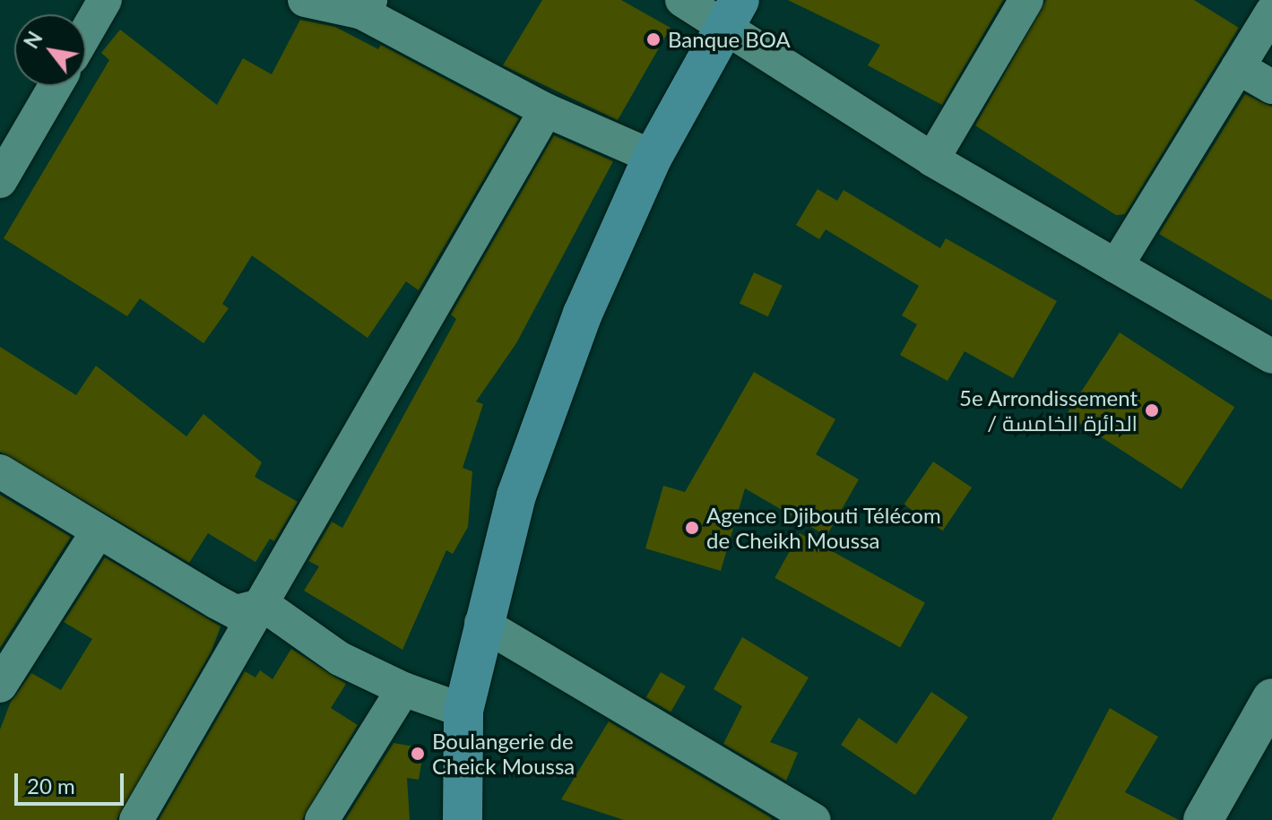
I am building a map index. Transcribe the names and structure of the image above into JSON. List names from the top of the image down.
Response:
{
  "places": [
    "Banque BOA",
    "5e Arrondissement / الدائرة الخامسة",
    "Agence Djibouti Télécom de Cheikh Moussa",
    "Boulangerie de Cheick Moussa"
  ],
  "scale_bar": "20 m",
  "north": "top left"
}
